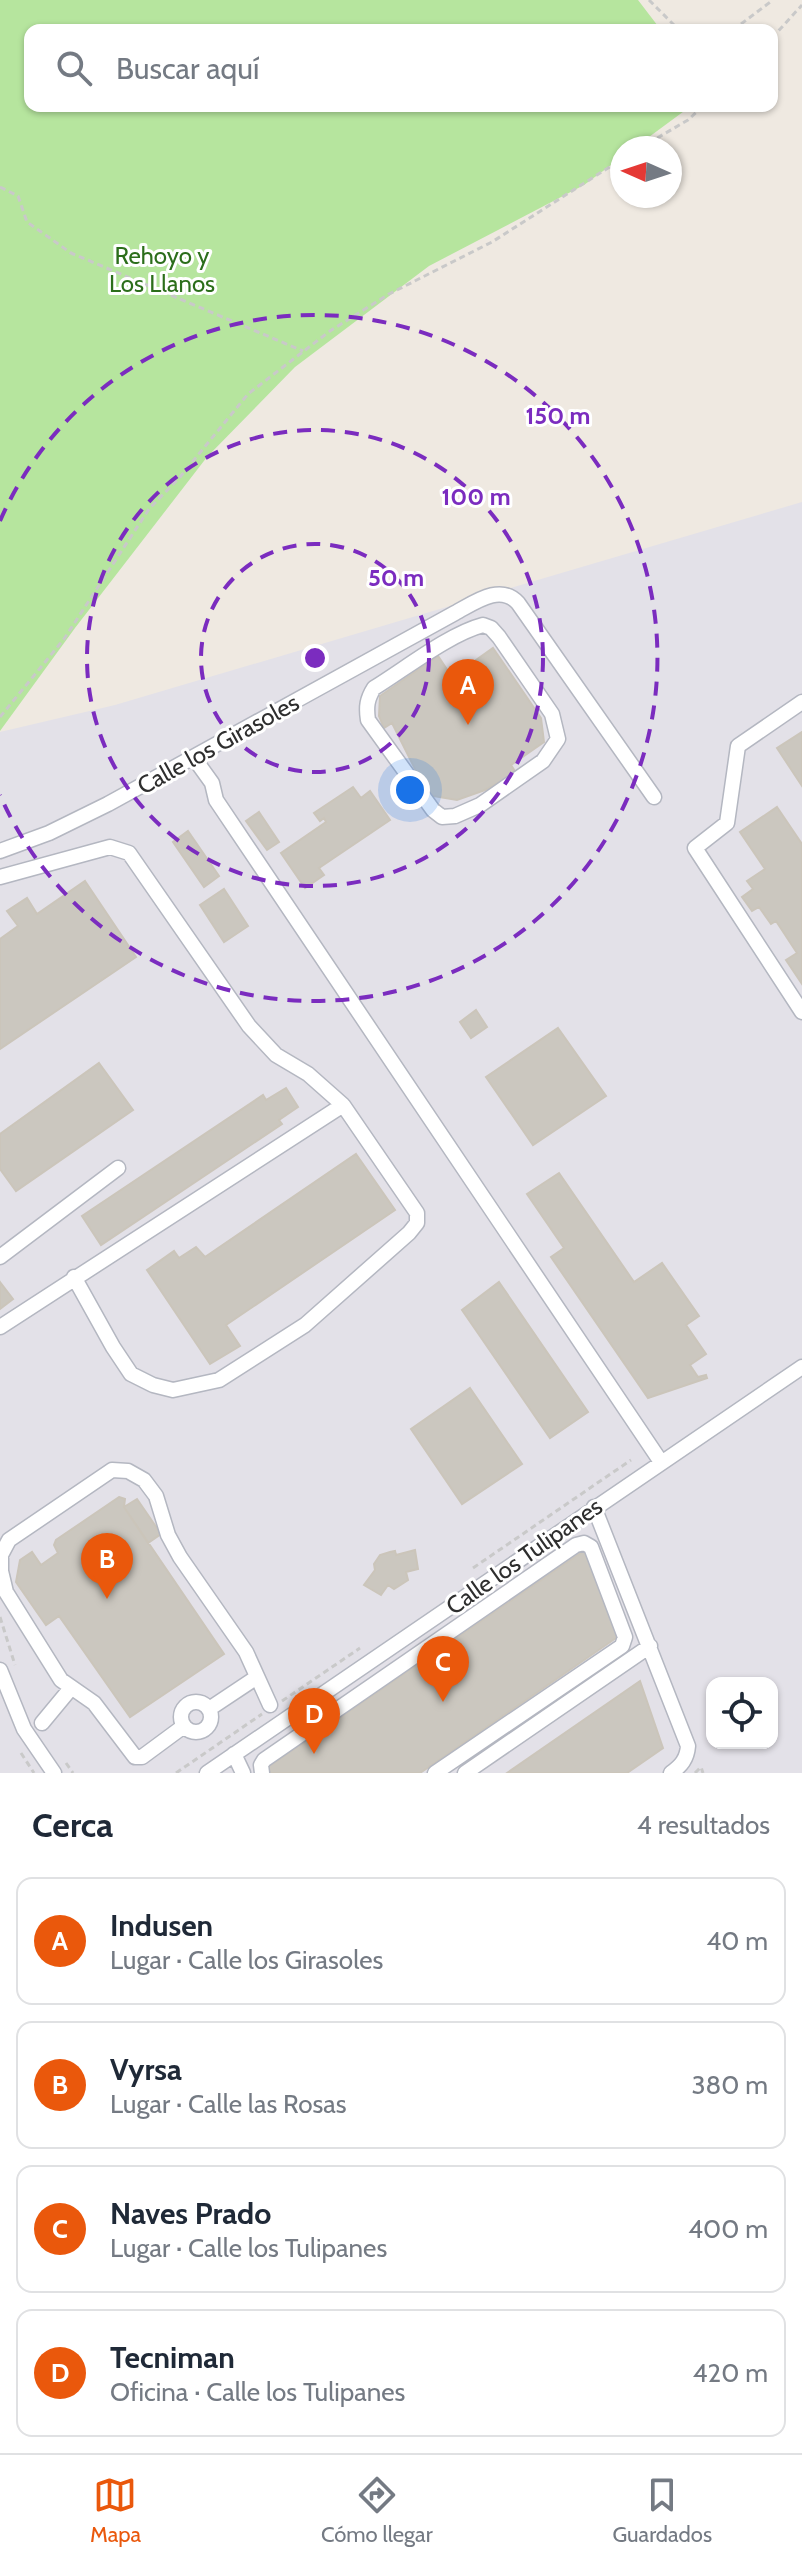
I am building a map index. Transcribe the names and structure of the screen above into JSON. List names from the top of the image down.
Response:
{
  "streets": {
    "street": ["Calle los Girasoles", "Calle los Tulipanes"]
  },
  "parks": ["Rehoyo y Los Llanos"],
  "north": "left",
  "page": {
    "search": "Buscar aquí",
    "pins": [
      "A",
      "B",
      "C",
      "D"
    ],
    "heading": ["Cerca", "4 resultados"],
    "list": [
      {
        "mark": "A",
        "name": "Indusen",
        "note": "Lugar · Calle los Girasoles",
        "value": "40 m"
      },
      {
        "mark": "B",
        "name": "Vyrsa",
        "note": "Lugar · Calle las Rosas",
        "value": "380 m"
      },
      {
        "mark": "C",
        "name": "Naves Prado",
        "note": "Lugar · Calle los Tulipanes",
        "value": "400 m"
      },
      {
        "mark": "D",
        "name": "Tecniman",
        "note": "Oficina · Calle los Tulipanes",
        "value": "420 m"
      }
    ],
    "nav": ["Mapa", "Cómo llegar", "Guardados"]
  },
  "rings": ["150 m", "100 m", "50 m"]
}
